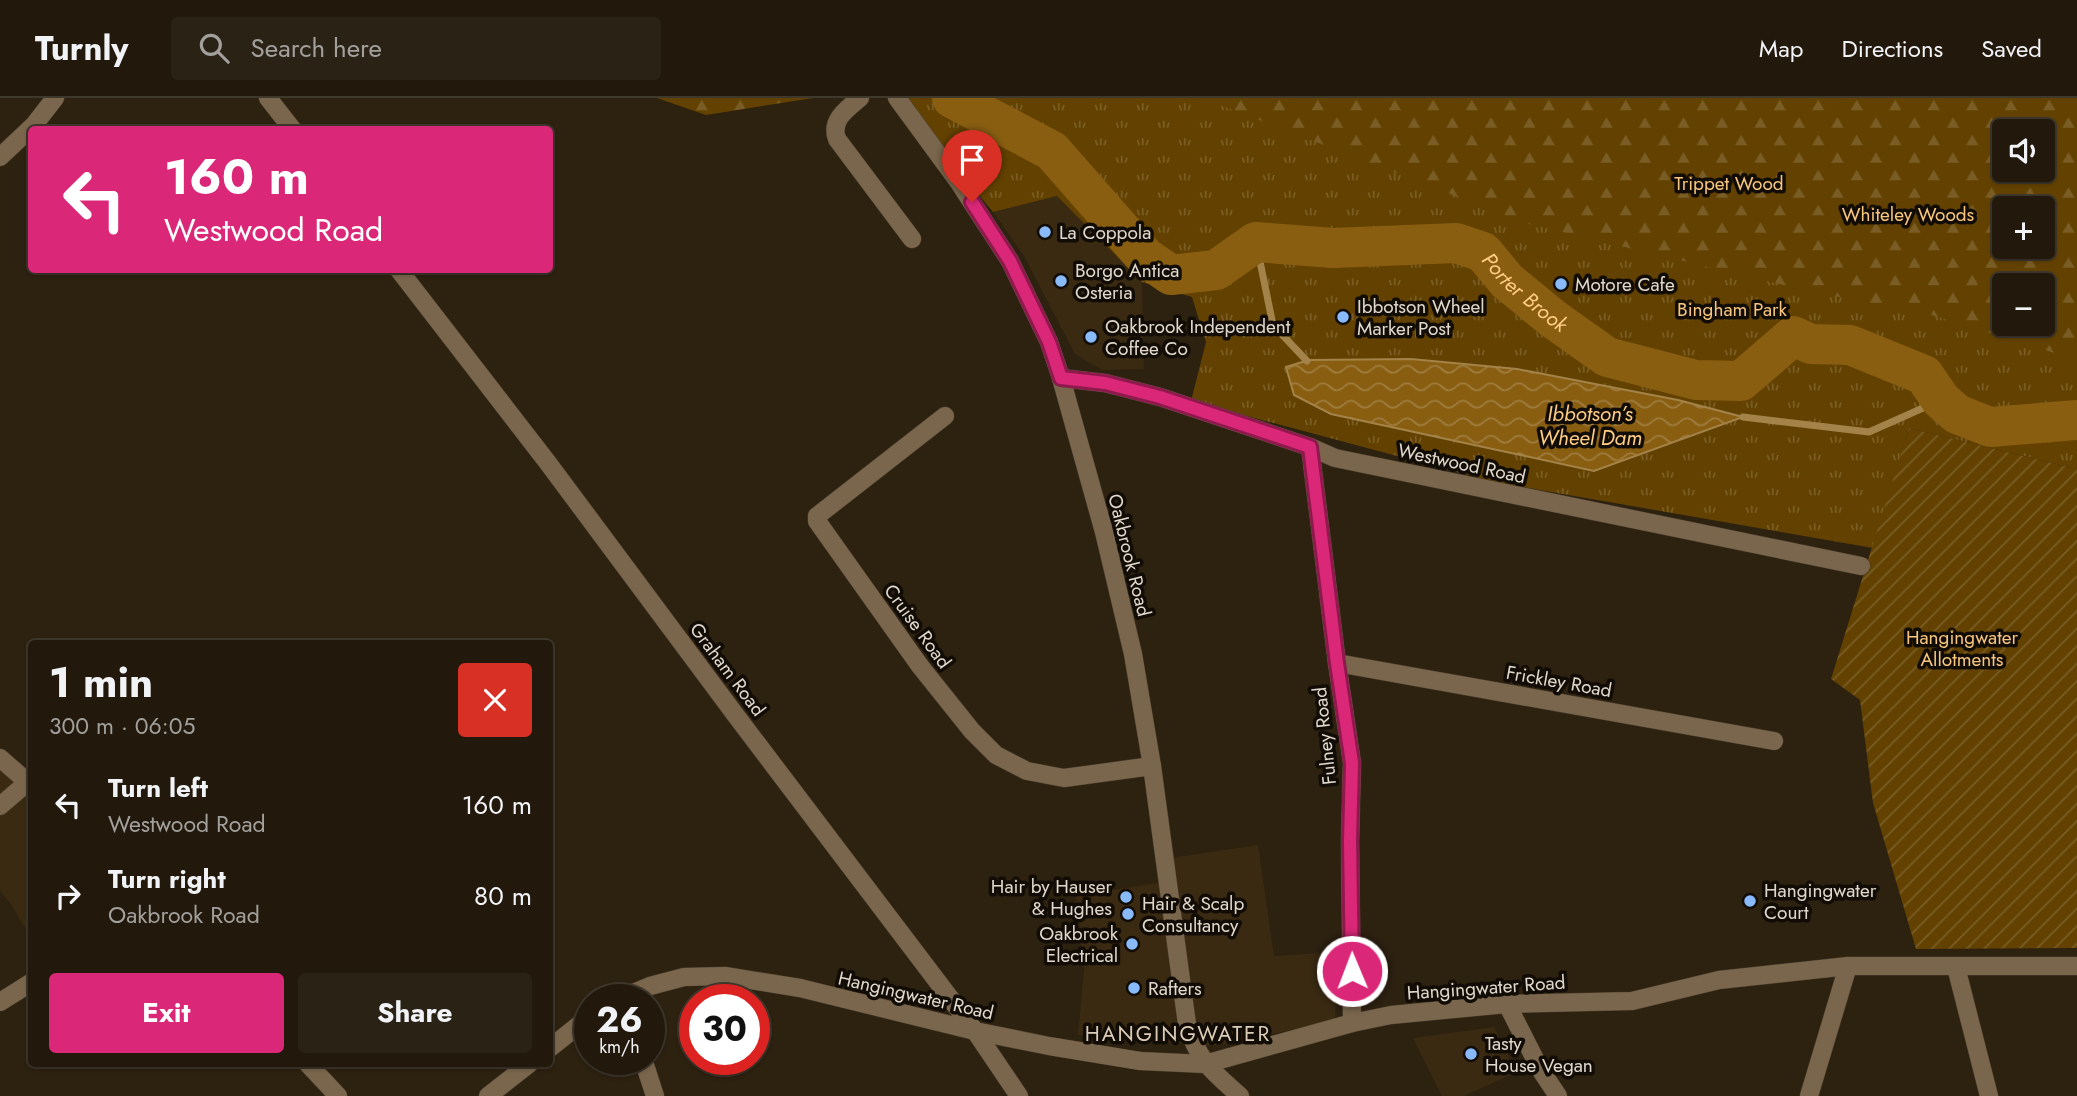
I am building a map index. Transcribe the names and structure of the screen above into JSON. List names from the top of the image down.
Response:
{
  "streets": {
    "street": [
      "Westwood Road",
      "Oakbrook Road",
      "Cruise Road",
      "Graham Road",
      "Frickley Road",
      "Fulney Road",
      "Hangingwater Road"
    ]
  },
  "crossings": [
    ["Westwood Road", "Oakbrook Road"],
    ["Westwood Road", "Fulney Road"],
    ["Oakbrook Road", "Cruise Road"],
    ["Oakbrook Road", "Hangingwater Road"],
    ["Graham Road", "Hangingwater Road"],
    ["Frickley Road", "Fulney Road"],
    ["Fulney Road", "Hangingwater Road"]
  ],
  "districts": ["HANGINGWATER"],
  "water": ["Porter Brook", "Ibbotson’s Wheel Dam"],
  "parks": [
    "Trippet Wood",
    "Whiteley Woods",
    "Bingham Park",
    "Hangingwater Allotments"
  ],
  "places": [
    "La Coppola",
    "Borgo Antica Osteria",
    "Motore Cafe",
    "Ibbotson Wheel Marker Post",
    "Oakbrook Independent Coffee Co",
    "Hair by Hauser & Hughes",
    "Hangingwater Court",
    "Hair & Scalp Consultancy",
    "Oakbrook Electrical",
    "Rafters",
    "Tasty House Vegan"
  ],
  "page": {
    "header": "Turnly",
    "search": "Search here",
    "nav": ["Map", "Directions", "Saved"],
    "map_buttons": ["+", "−"],
    "turn": ["160 m", "Westwood Road"],
    "heading": ["1 min", "300 m · 06:05"],
    "list": [
      {
        "name": "Turn left",
        "note": "Westwood Road",
        "value": "160 m"
      },
      {
        "name": "Turn right",
        "note": "Oakbrook Road",
        "value": "80 m"
      }
    ],
    "buttons": ["Exit", "Share"],
    "speed": "26 km/h",
    "limit": "30"
  }
}
